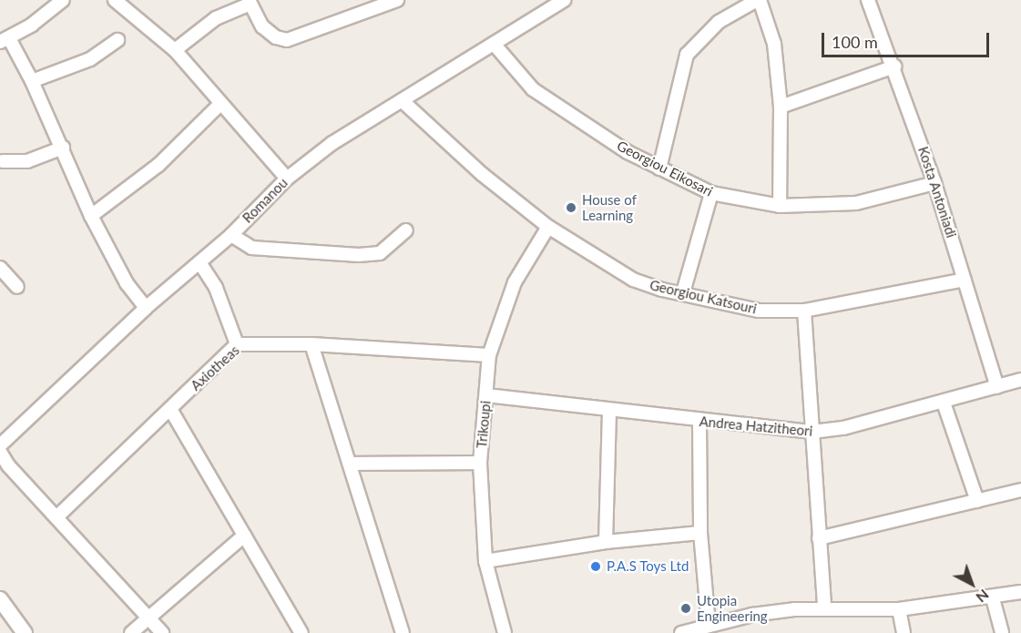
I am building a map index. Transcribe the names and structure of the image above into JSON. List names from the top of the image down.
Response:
{
  "streets": {
    "street": [
      "Georgiou Eikosari",
      "Kosta Antoniadi",
      "Romanou",
      "Georgiou Katsouri",
      "Axiotheas",
      "Trikoupi",
      "Andrea Hatzitheori"
    ]
  },
  "crossings": [
    ["Georgiou Eikosari", "Kosta Antoniadi"],
    ["Georgiou Eikosari", "Romanou"],
    ["Kosta Antoniadi", "Georgiou Katsouri"],
    ["Kosta Antoniadi", "Andrea Hatzitheori"],
    ["Romanou", "Georgiou Katsouri"],
    ["Georgiou Katsouri", "Trikoupi"],
    ["Axiotheas", "Trikoupi"],
    ["Trikoupi", "Andrea Hatzitheori"]
  ],
  "places": ["House of Learning", "P.A.S Toys Ltd", "Utopia Engineering"],
  "scale_bar": "100 m",
  "north": "bottom right"
}
